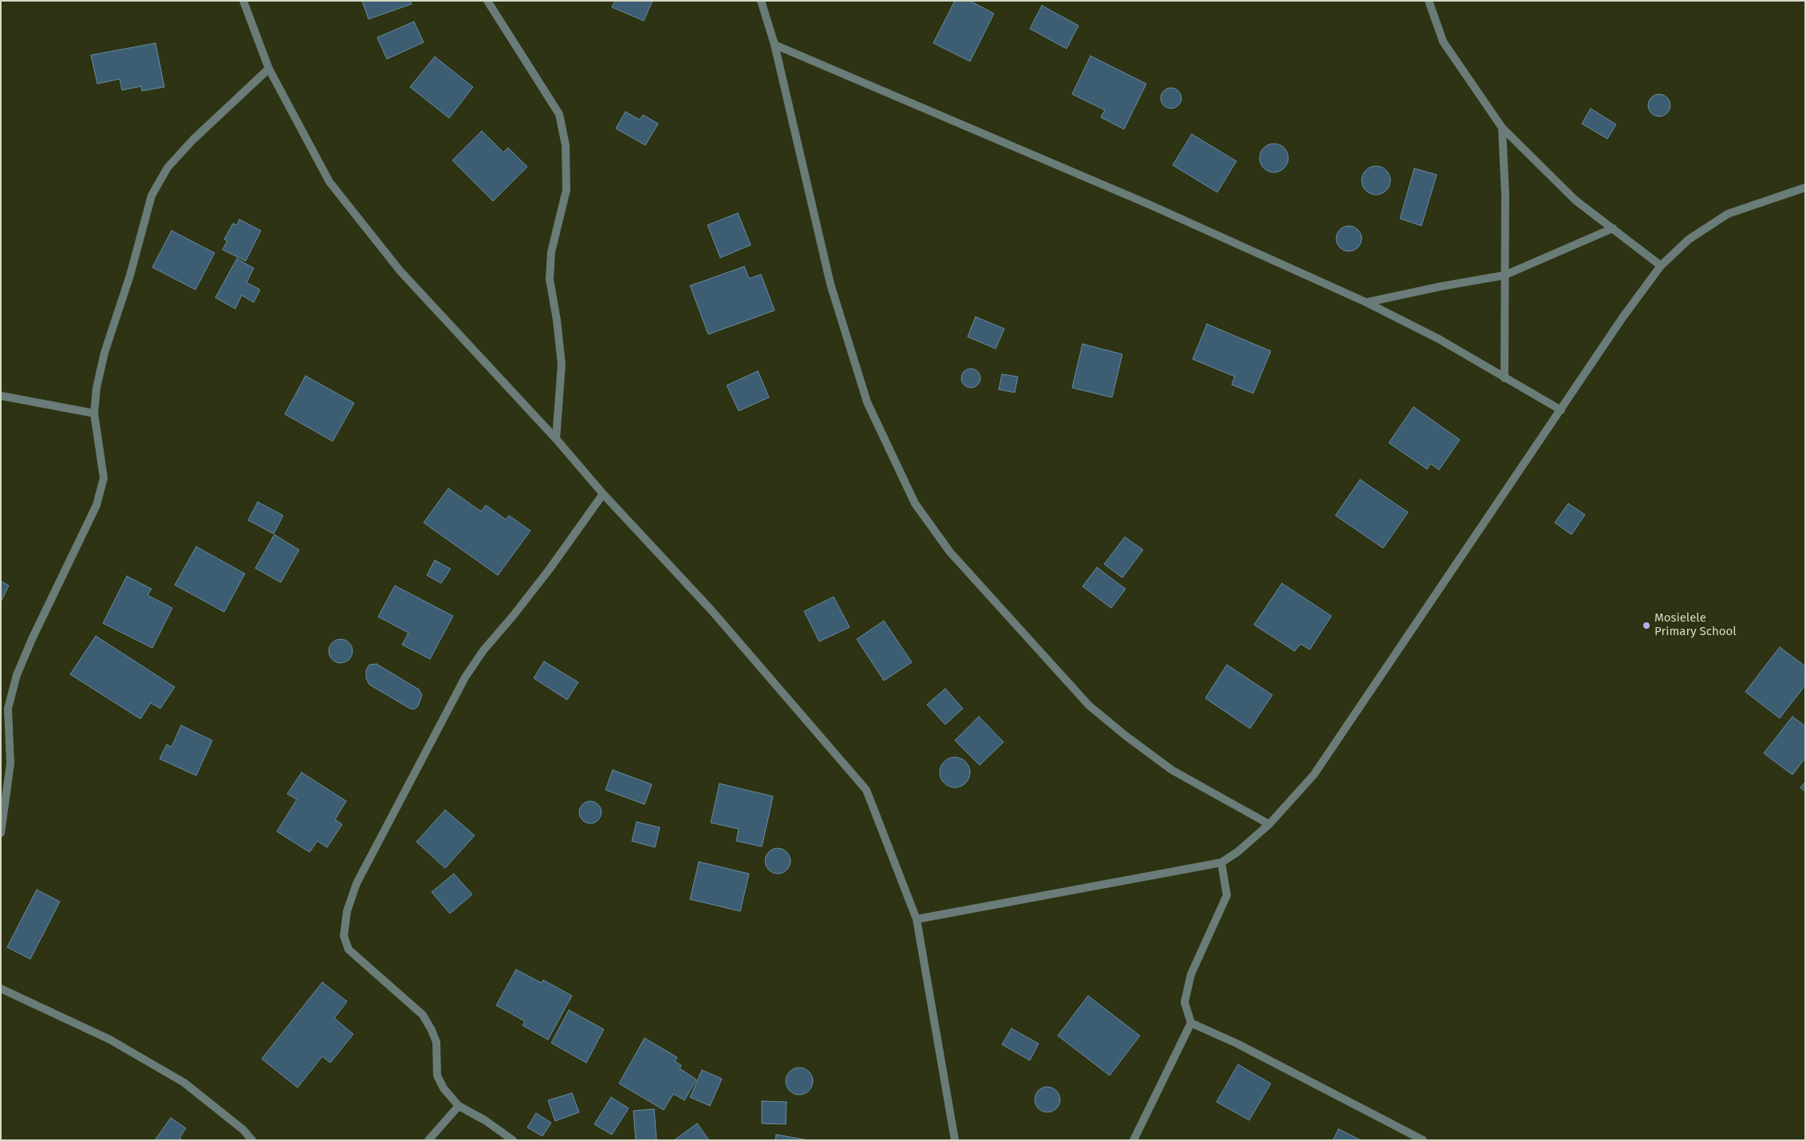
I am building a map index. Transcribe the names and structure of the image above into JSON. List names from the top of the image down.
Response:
{
  "places": ["Mosielele Primary School"]
}
